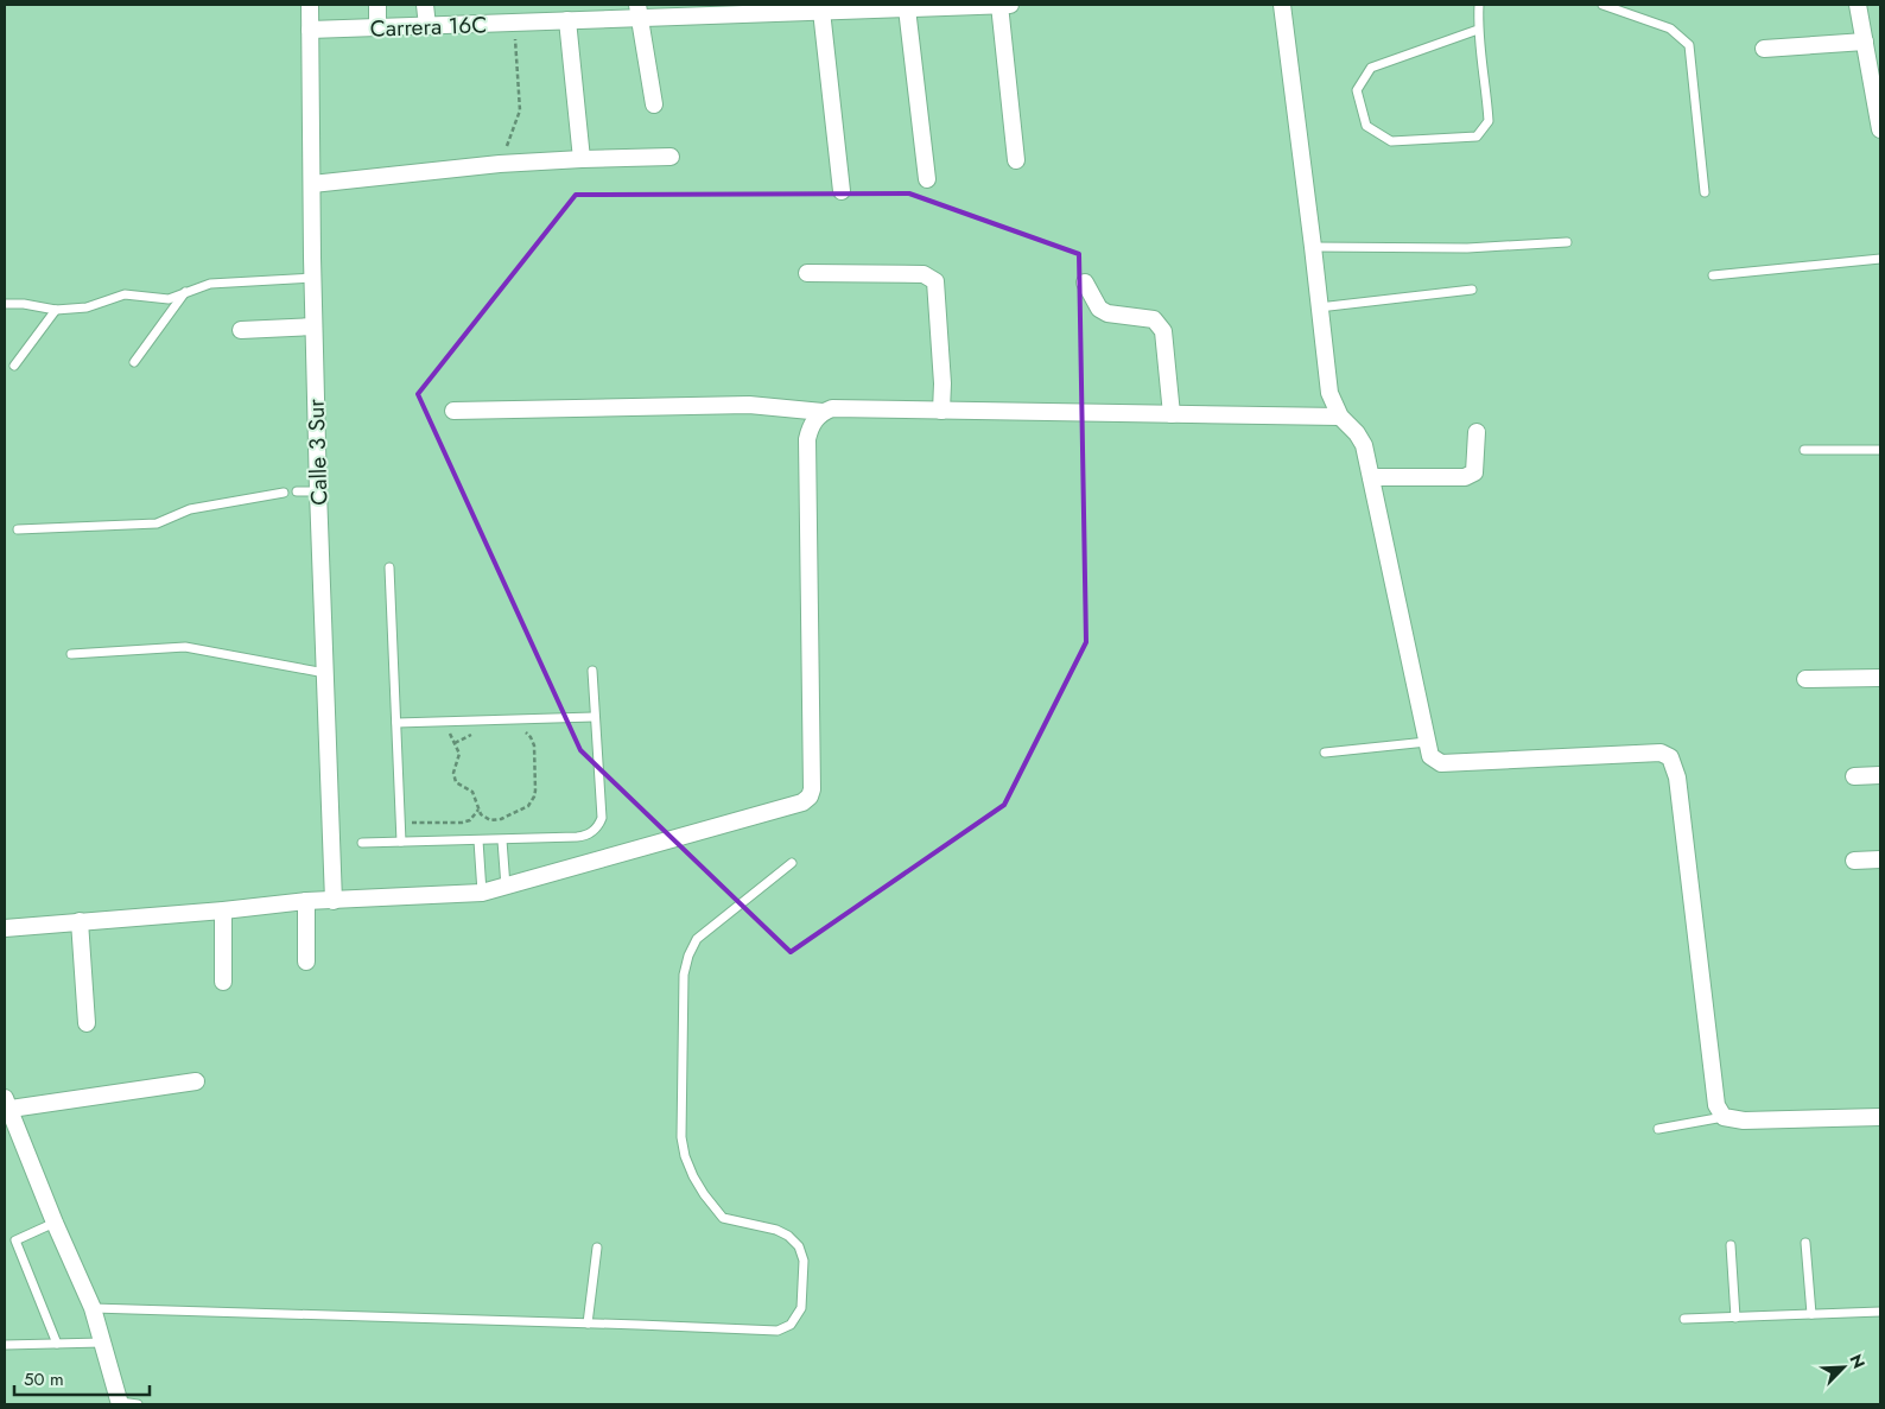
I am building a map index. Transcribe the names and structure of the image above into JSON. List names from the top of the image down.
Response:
{
  "streets": {
    "street": ["Carrera 16C", "Calle 3 Sur"]
  },
  "crossings": [
    ["Carrera 16C", "Calle 3 Sur"]
  ],
  "scale_bar": "50 m",
  "north": "top right"
}
